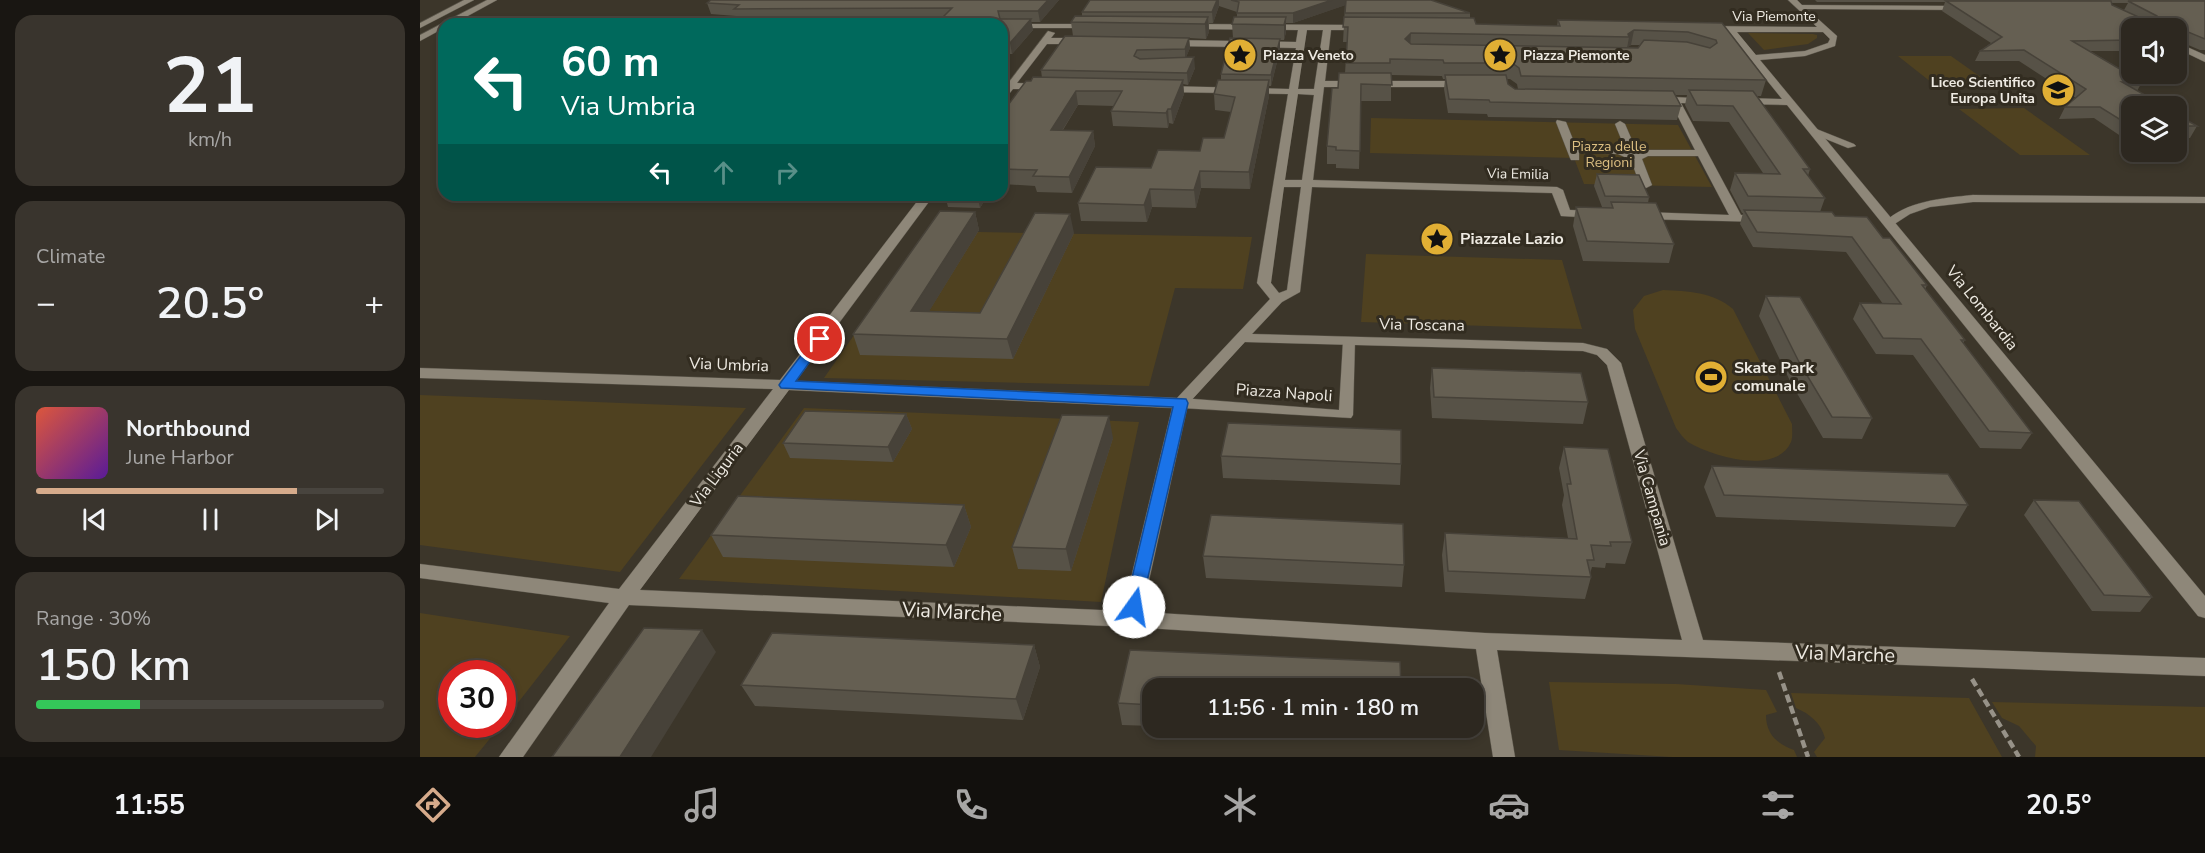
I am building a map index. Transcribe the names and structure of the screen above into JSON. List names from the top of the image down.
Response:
{
  "streets": {
    "street": [
      "Via Piemonte",
      "Via Emilia",
      "Via Lombardia",
      "Via Toscana",
      "Via Umbria",
      "Via Liguria",
      "Via Campania",
      "Via Marche"
    ],
    "lane": ["Piazza Napoli"]
  },
  "crossings": [
    ["Via Piemonte", "Via Lombardia"],
    ["Via Toscana", "Piazza Napoli"],
    ["Via Toscana", "Via Campania"],
    ["Via Umbria", "Piazza Napoli"],
    ["Via Umbria", "Via Liguria"],
    ["Via Liguria", "Via Marche"],
    ["Via Campania", "Via Marche"]
  ],
  "parks": ["Piazza delle Regioni"],
  "places": {
    "place": ["Piazza Veneto", "Piazza Piemonte", "Piazzale Lazio"],
    "school or university": ["Liceo Scientifico Europa Unita"],
    "sports": ["Skate Park comunale"]
  },
  "page": {
    "tile": [
      ["21", "km/h"],
      "Climate",
      ["Range · 30%", "150 km"]
    ],
    "turn": ["60 m", "Via Umbria"],
    "heat": ["−", "20.5°", "+"],
    "song": ["Northbound", "June Harbor"],
    "limit": "30",
    "trip": "11:56 · 1 min · 180 m",
    "tabs": ["11:55", "20.5°"]
  }
}
